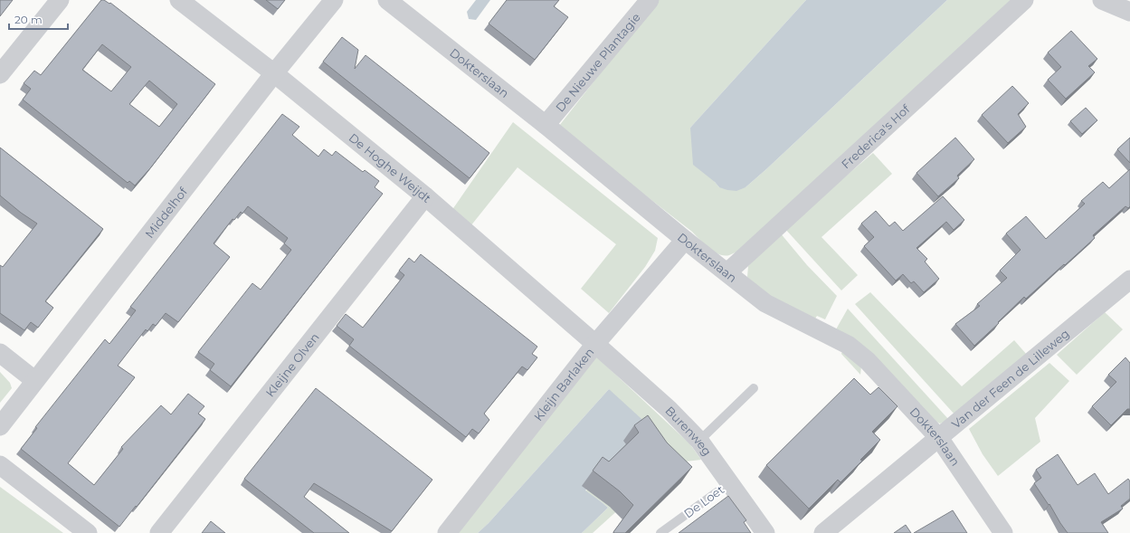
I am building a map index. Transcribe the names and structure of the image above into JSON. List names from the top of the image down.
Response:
{
  "streets": {
    "street": [
      "De Nieuwe Plantagie",
      "Dokterslaan",
      "Frederica's Hof",
      "De Hoghe Weijdt",
      "Middelhof",
      "Kleijne Olven",
      "Van der Feen de Lilleweg",
      "Kleijn Barlaken",
      "Burenweg"
    ],
    "lane": ["De Loet"]
  },
  "crossings": [
    ["De Nieuwe Plantagie", "Dokterslaan"],
    ["Dokterslaan", "Frederica's Hof"],
    ["Dokterslaan", "Van der Feen de Lilleweg"],
    ["Dokterslaan", "Kleijn Barlaken"],
    ["De Hoghe Weijdt", "Middelhof"],
    ["De Hoghe Weijdt", "Kleijne Olven"],
    ["De Hoghe Weijdt", "Kleijn Barlaken"],
    ["De Hoghe Weijdt", "Burenweg"],
    ["Kleijn Barlaken", "Burenweg"],
    ["Burenweg", "De Loet"]
  ],
  "scale_bar": "20 m"
}
